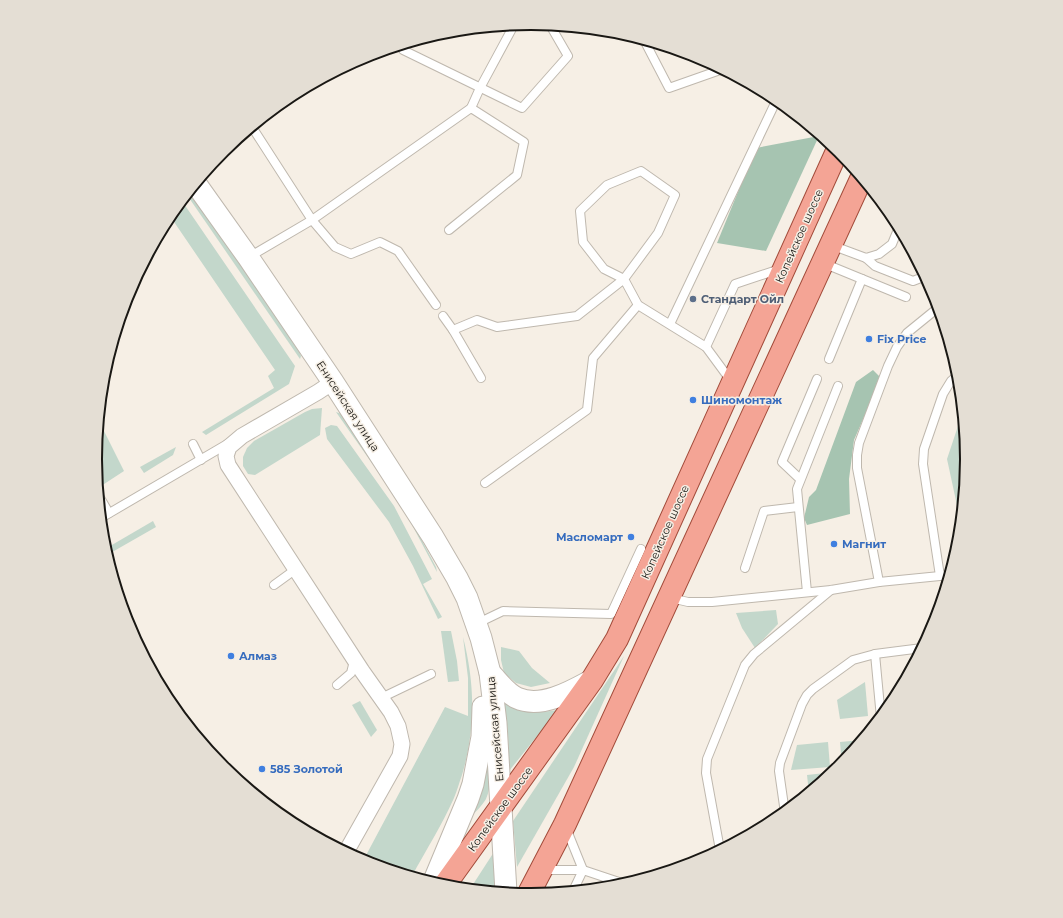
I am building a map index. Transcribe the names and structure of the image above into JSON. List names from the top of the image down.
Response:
{
  "streets": {
    "main road": ["Копейское шоссе"],
    "street": ["Енисейская улица"]
  },
  "crossings": [
    ["Копейское шоссе", "Енисейская улица"]
  ],
  "places": [
    "Стандарт Ойл",
    "Fix Price",
    "Шиномонтаж",
    "Масломарт",
    "Магнит",
    "Алмаз",
    "585 Золотой"
  ]
}
